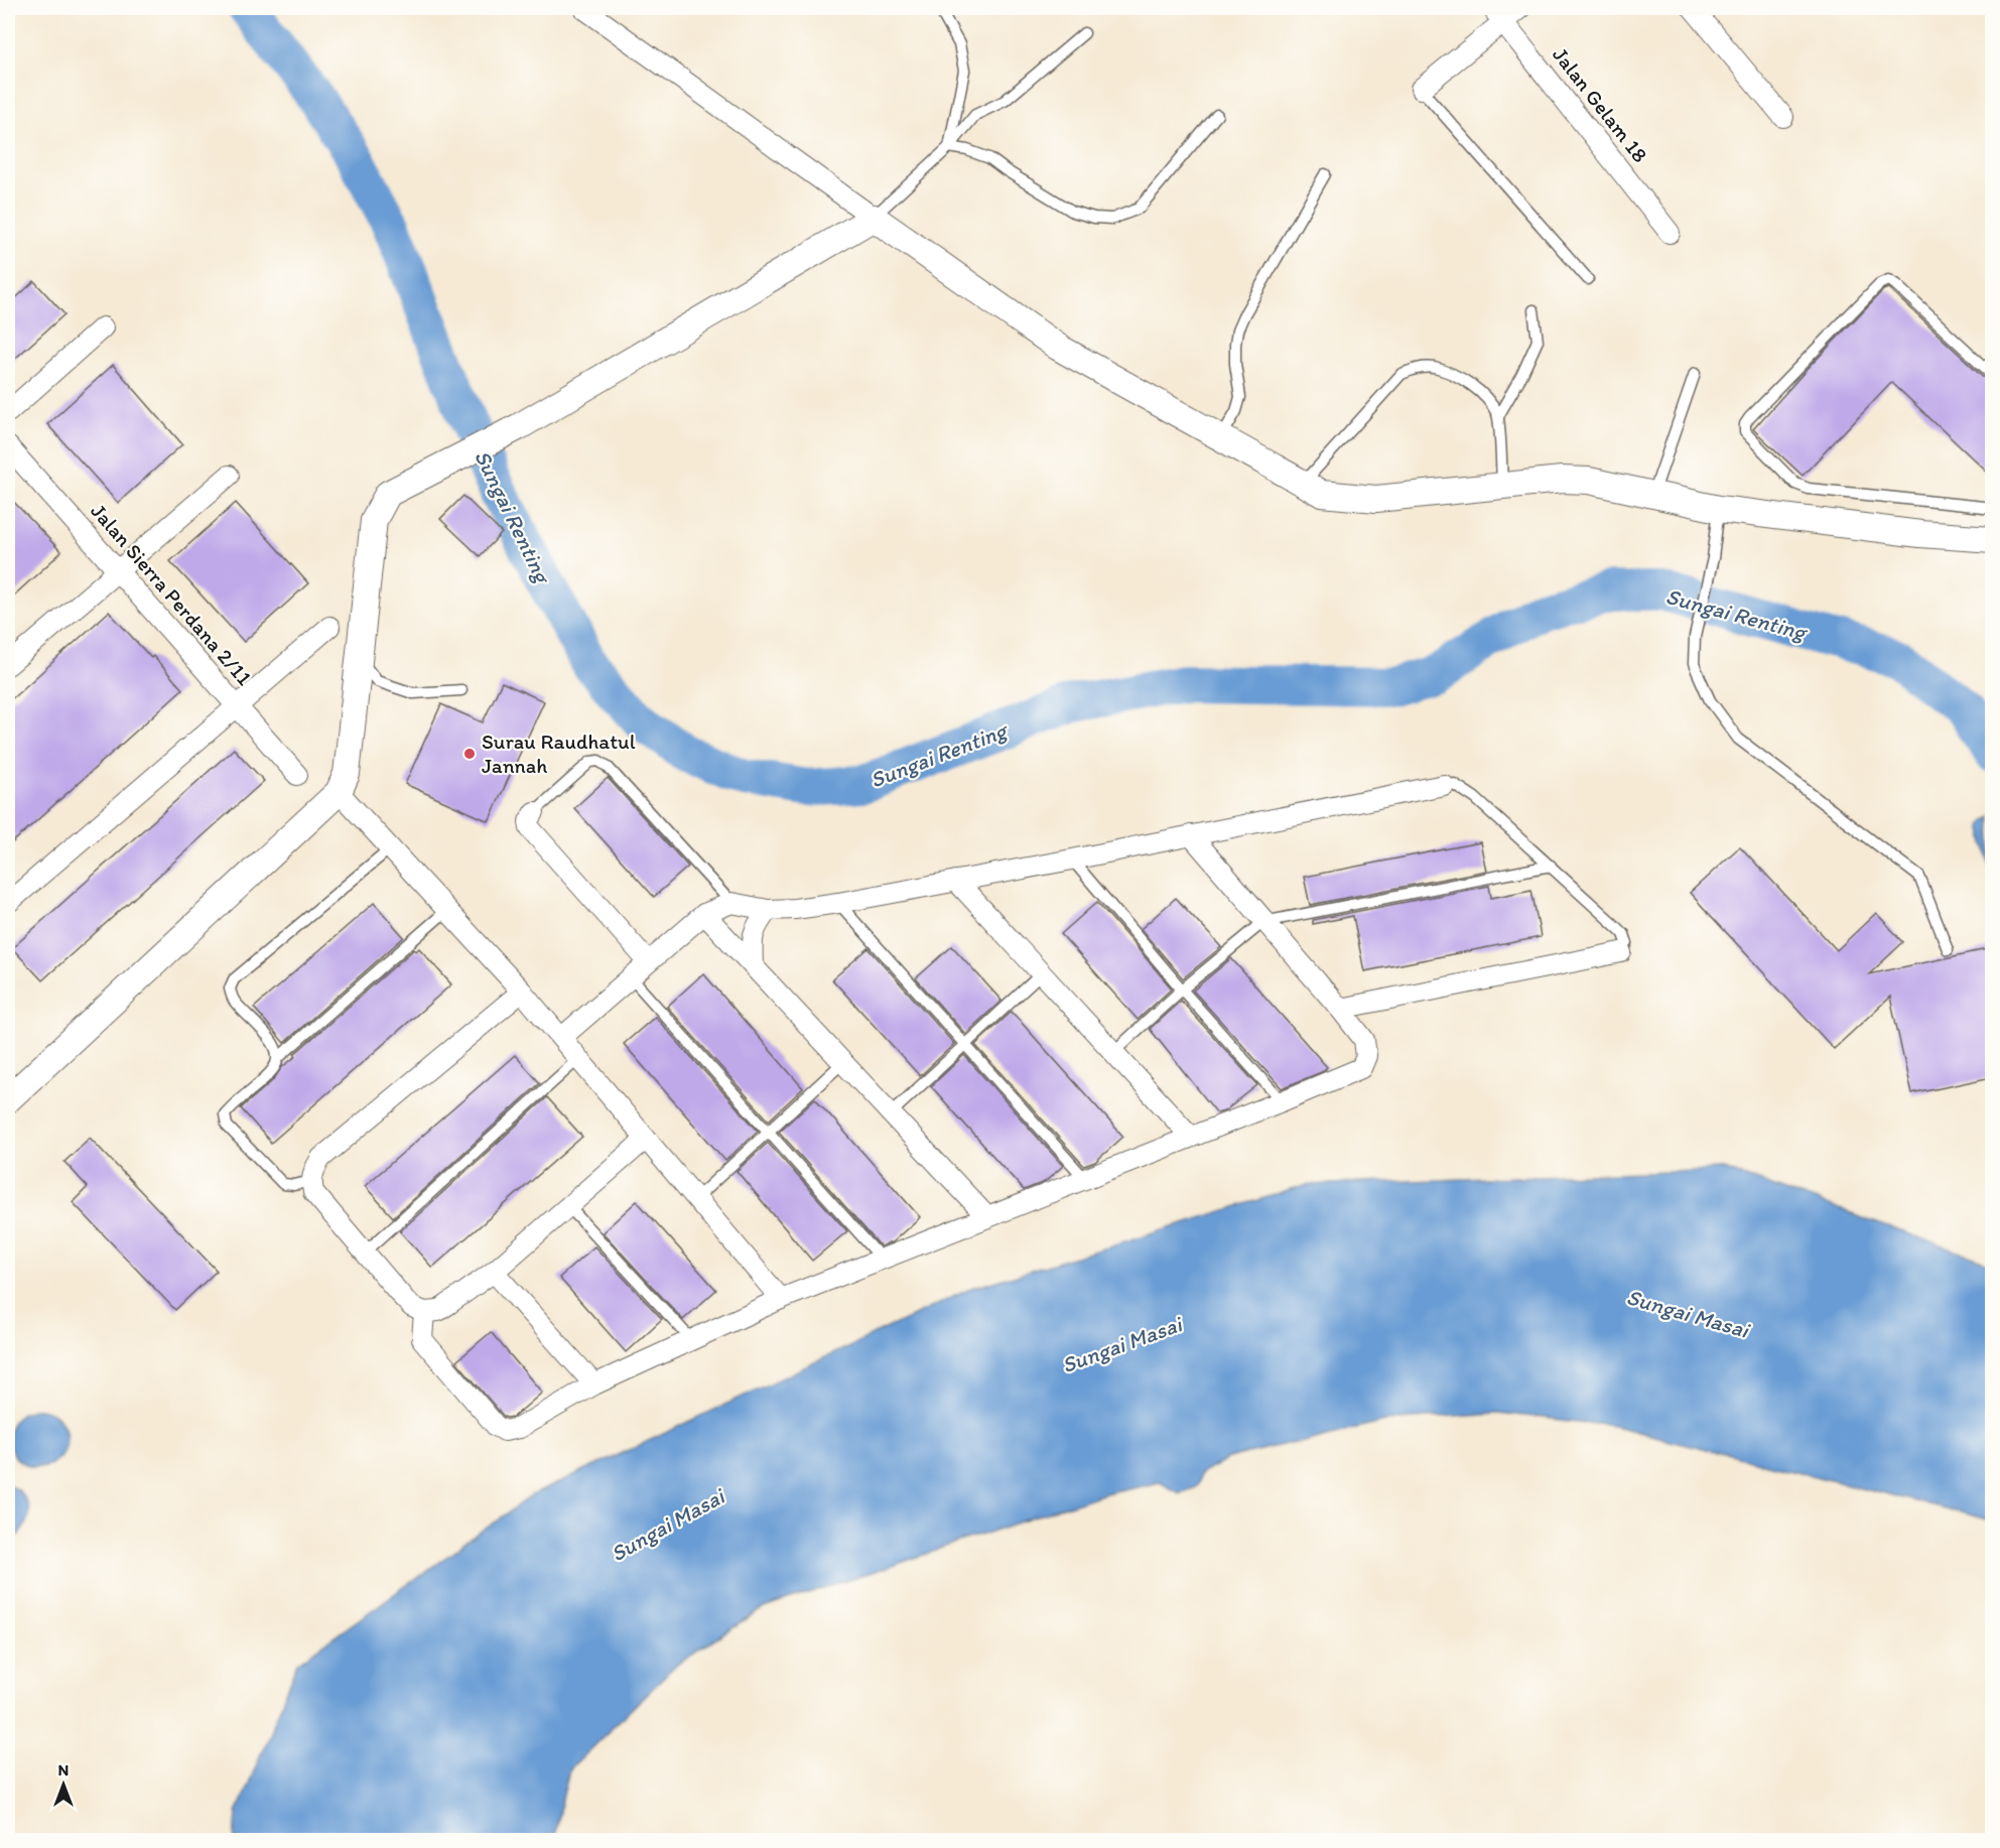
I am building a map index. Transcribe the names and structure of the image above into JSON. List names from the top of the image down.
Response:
{
  "streets": {
    "street": ["Jalan Gelam 18", "Jalan Sierra Perdana 2/11"]
  },
  "water": ["Sungai Renting", "Sungai Masai"],
  "places": ["Surau Raudhatul Jannah"],
  "north": "top"
}
